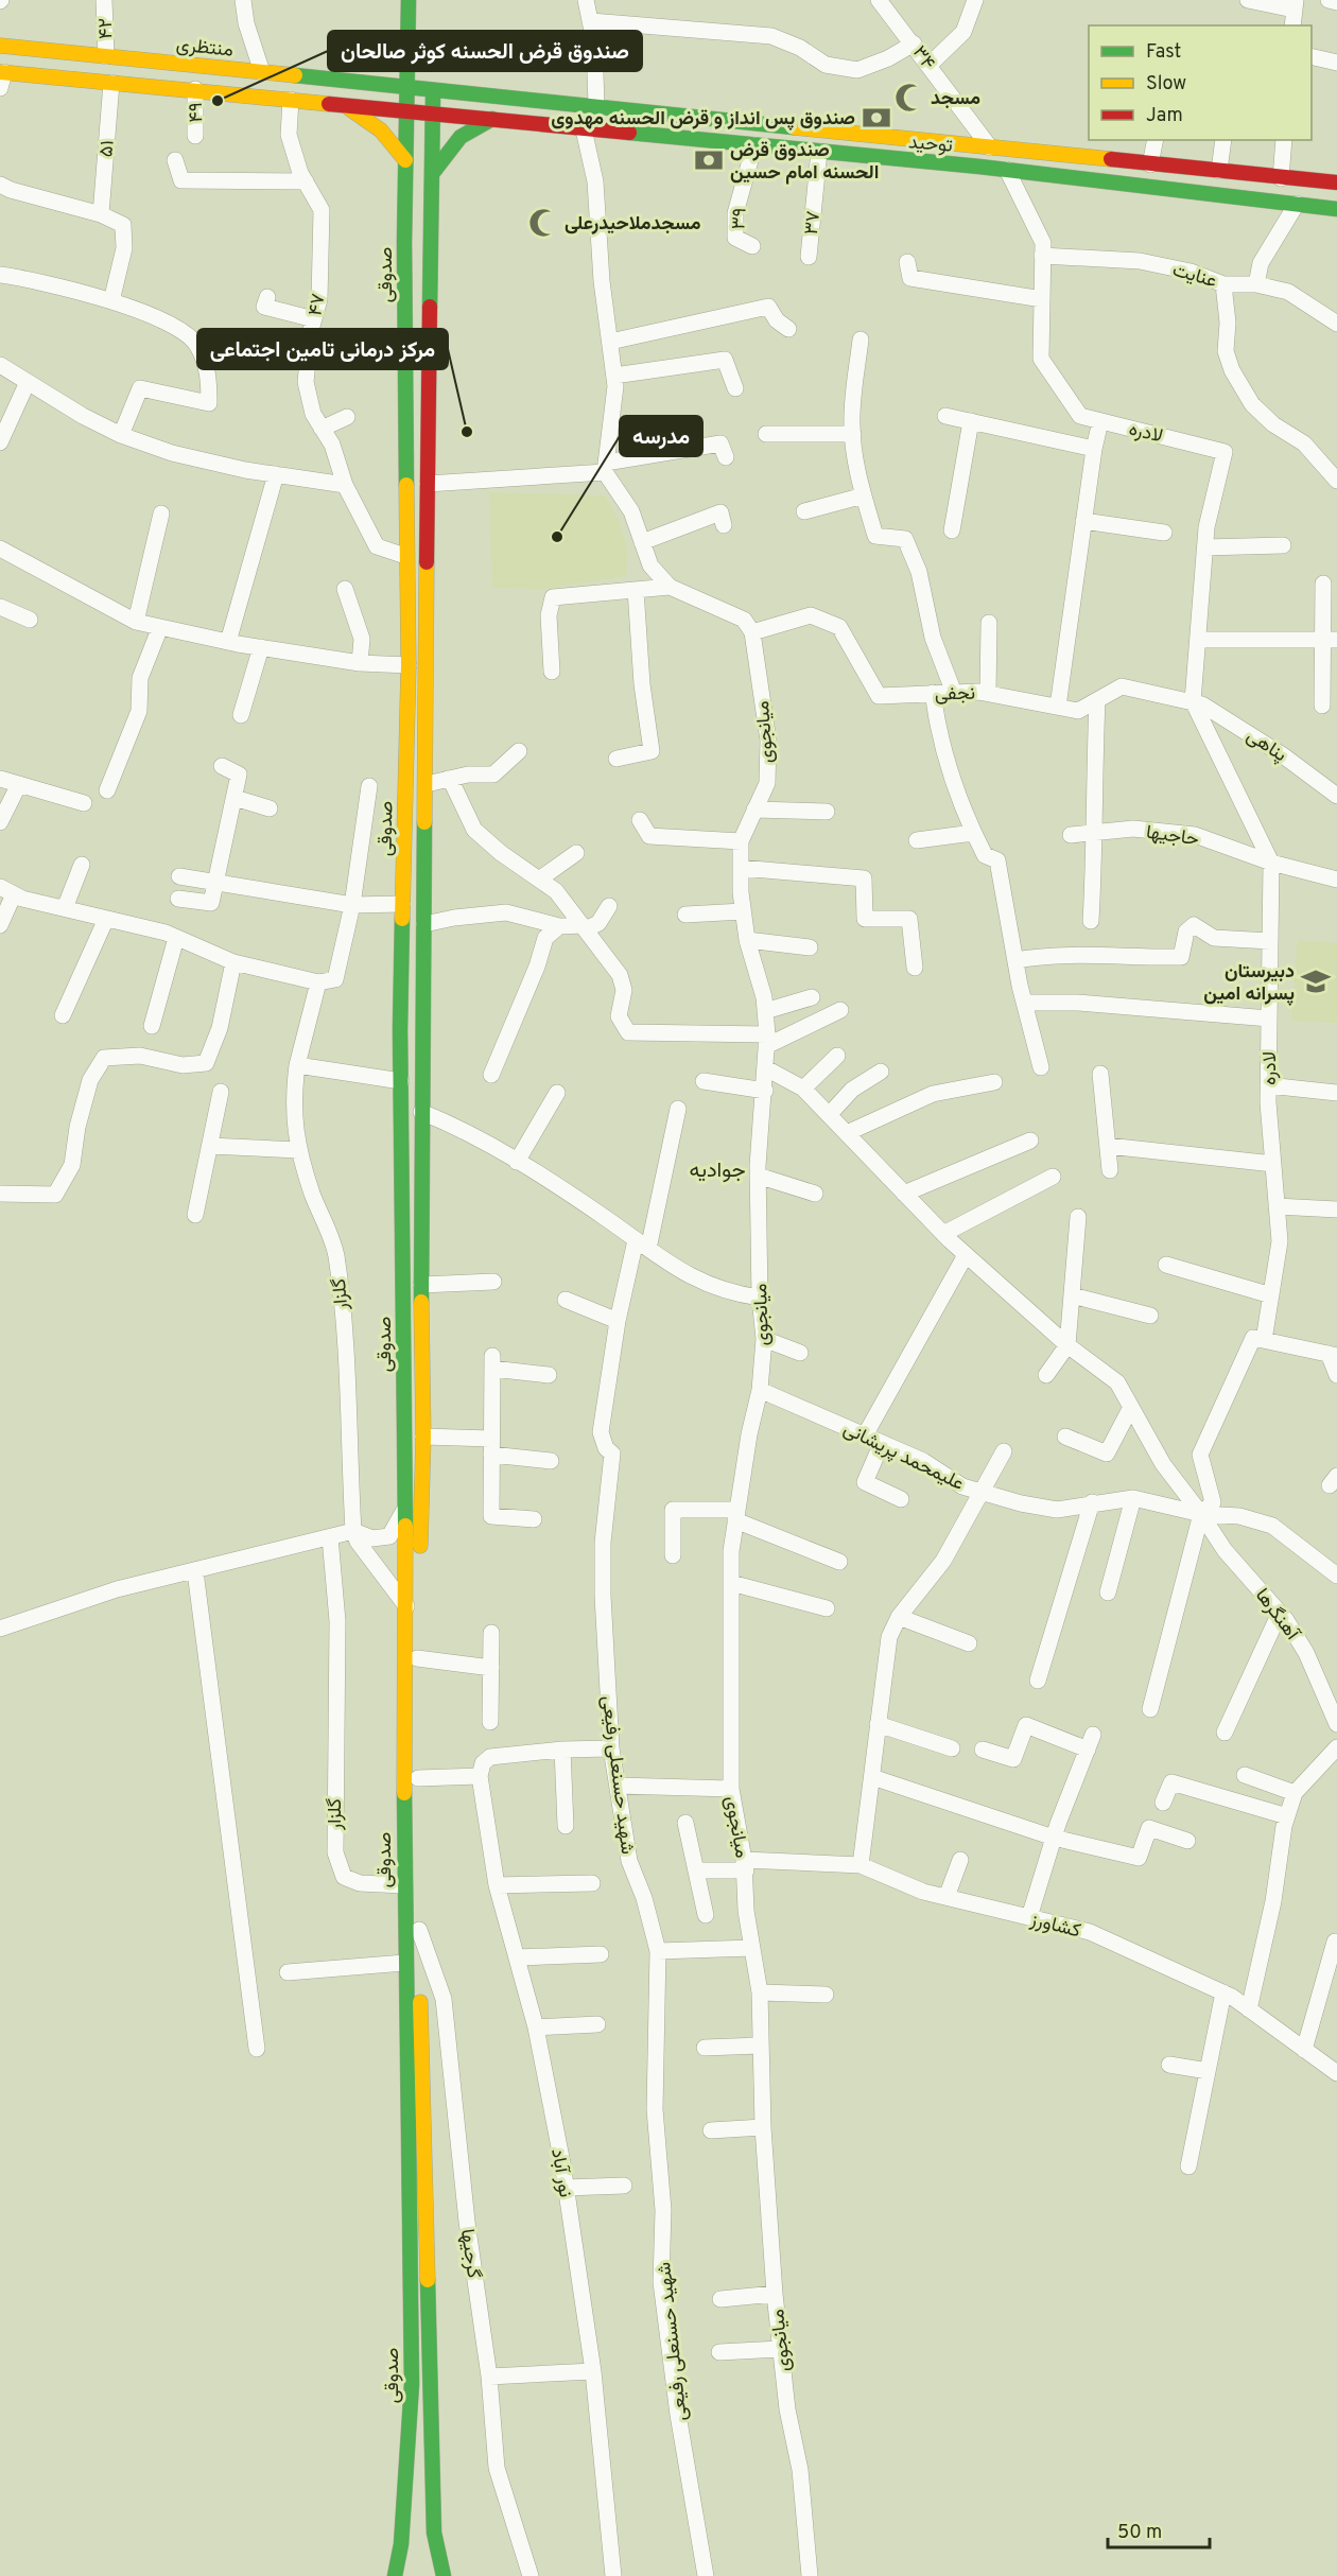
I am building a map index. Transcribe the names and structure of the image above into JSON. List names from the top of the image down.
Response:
{
  "streets": {
    "main road": ["منتظری", "توحید", "صدوقی"],
    "street": [
      "۴۲",
      "۳۴",
      "۴۹",
      "۵۱",
      "۳۹",
      "۳۷",
      "عنایت",
      "۴۷",
      "لادره",
      "نجفی",
      "میانجوی",
      "پناهی",
      "حاجیها",
      "گلزار",
      "علیمحمد پریشانی",
      "آهنگرها",
      "شهید حسنعلی رفیعی",
      "کشاورز",
      "نور آباد",
      "گرجیها"
    ]
  },
  "crossings": [
    ["۴۲", "منتظری"],
    ["منتظری", "توحید"],
    ["منتظری", "صدوقی"],
    ["۳۴", "توحید"],
    ["توحید", "۳۹"],
    ["توحید", "۳۷"],
    ["توحید", "صدوقی"],
    ["توحید", "لادره"],
    ["صدوقی", "۴۷"],
    ["صدوقی", "گلزار"],
    ["صدوقی", "گرجیها"],
    ["عنایت", "لادره"],
    ["لادره", "نجفی"],
    ["لادره", "پناهی"],
    ["لادره", "حاجیها"],
    ["نجفی", "میانجوی"],
    ["نجفی", "پناهی"],
    ["میانجوی", "علیمحمد پریشانی"],
    ["میانجوی", "آهنگرها"],
    ["میانجوی", "کشاورز"],
    ["علیمحمد پریشانی", "آهنگرها"]
  ],
  "districts": ["جوادیه"],
  "places": {
    "mosque": ["مسجد", "مسجدملاحیدرعلی"],
    "other": ["صندوق قرض الحسنه کوثر صالحان", "مرکز درمانی تامین اجتماعی", "مدرسه"],
    "bank": ["صندوق پس انداز و قرض الحسنه مهدوی", "صندوق قرض الحسنه امام حسین"],
    "school or university": ["دبیرستان پسرانه امین"]
  },
  "legend": ["Fast", "Slow", "Jam"],
  "scale_bar": "50 m"
}
